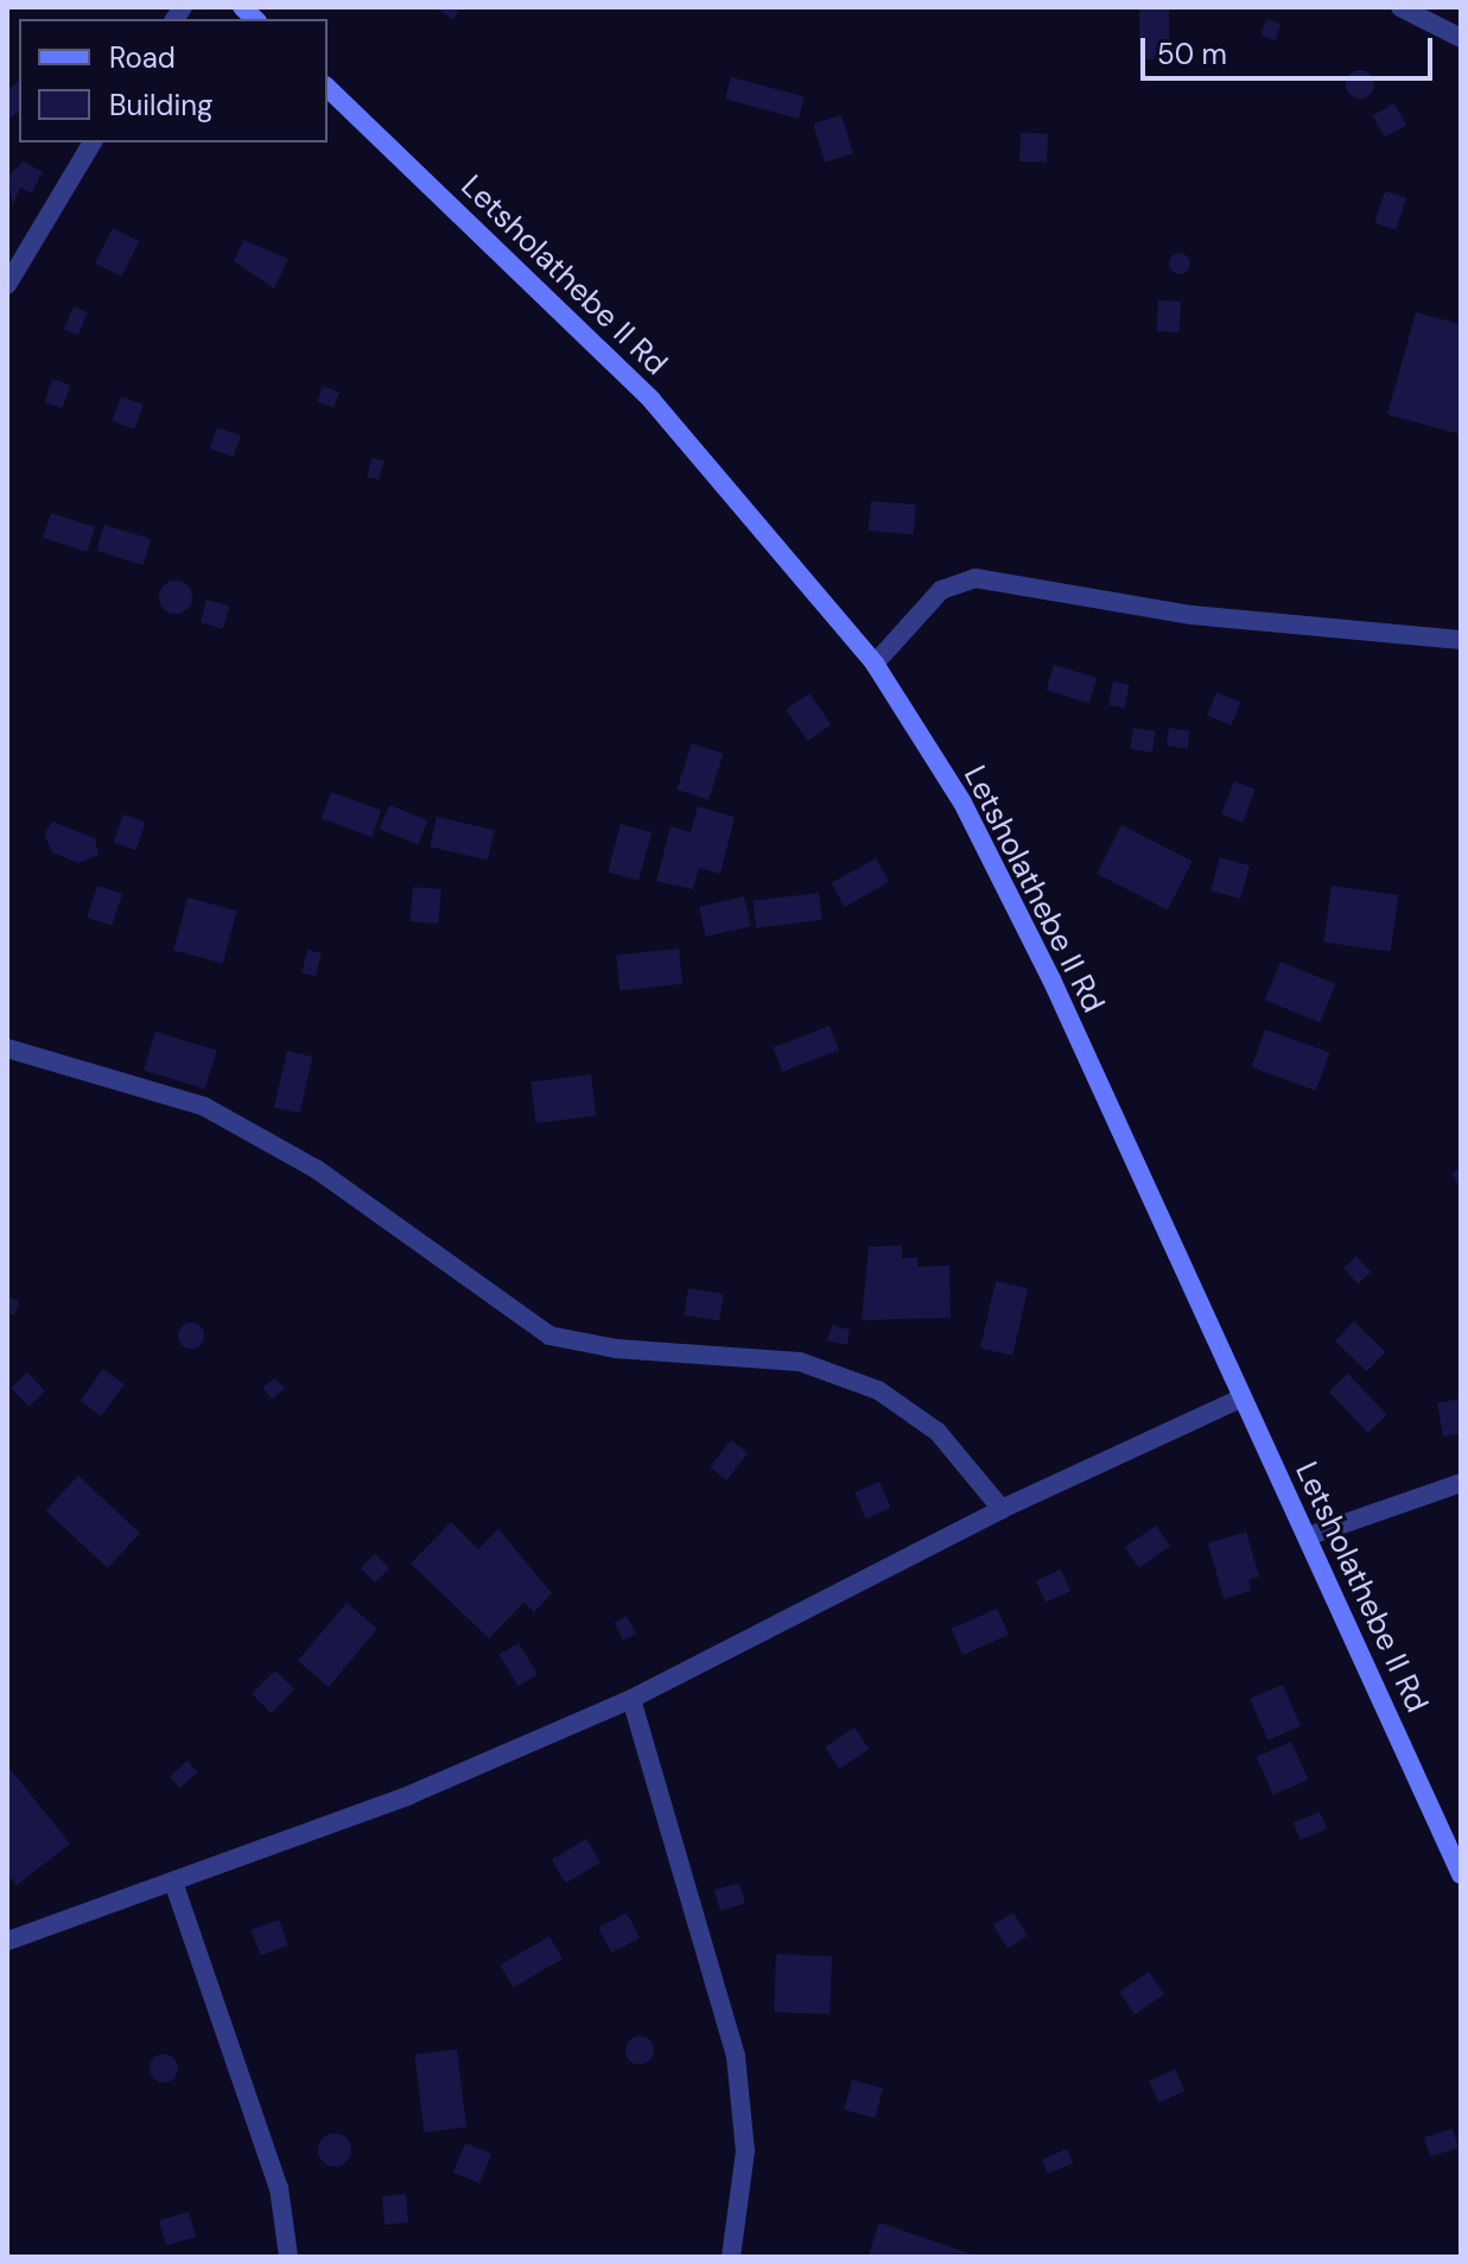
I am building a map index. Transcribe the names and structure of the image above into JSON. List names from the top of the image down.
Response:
{
  "streets": {
    "street": ["Letsholathebe II Rd"]
  },
  "legend": ["Road", "Building"],
  "scale_bar": "50 m"
}
